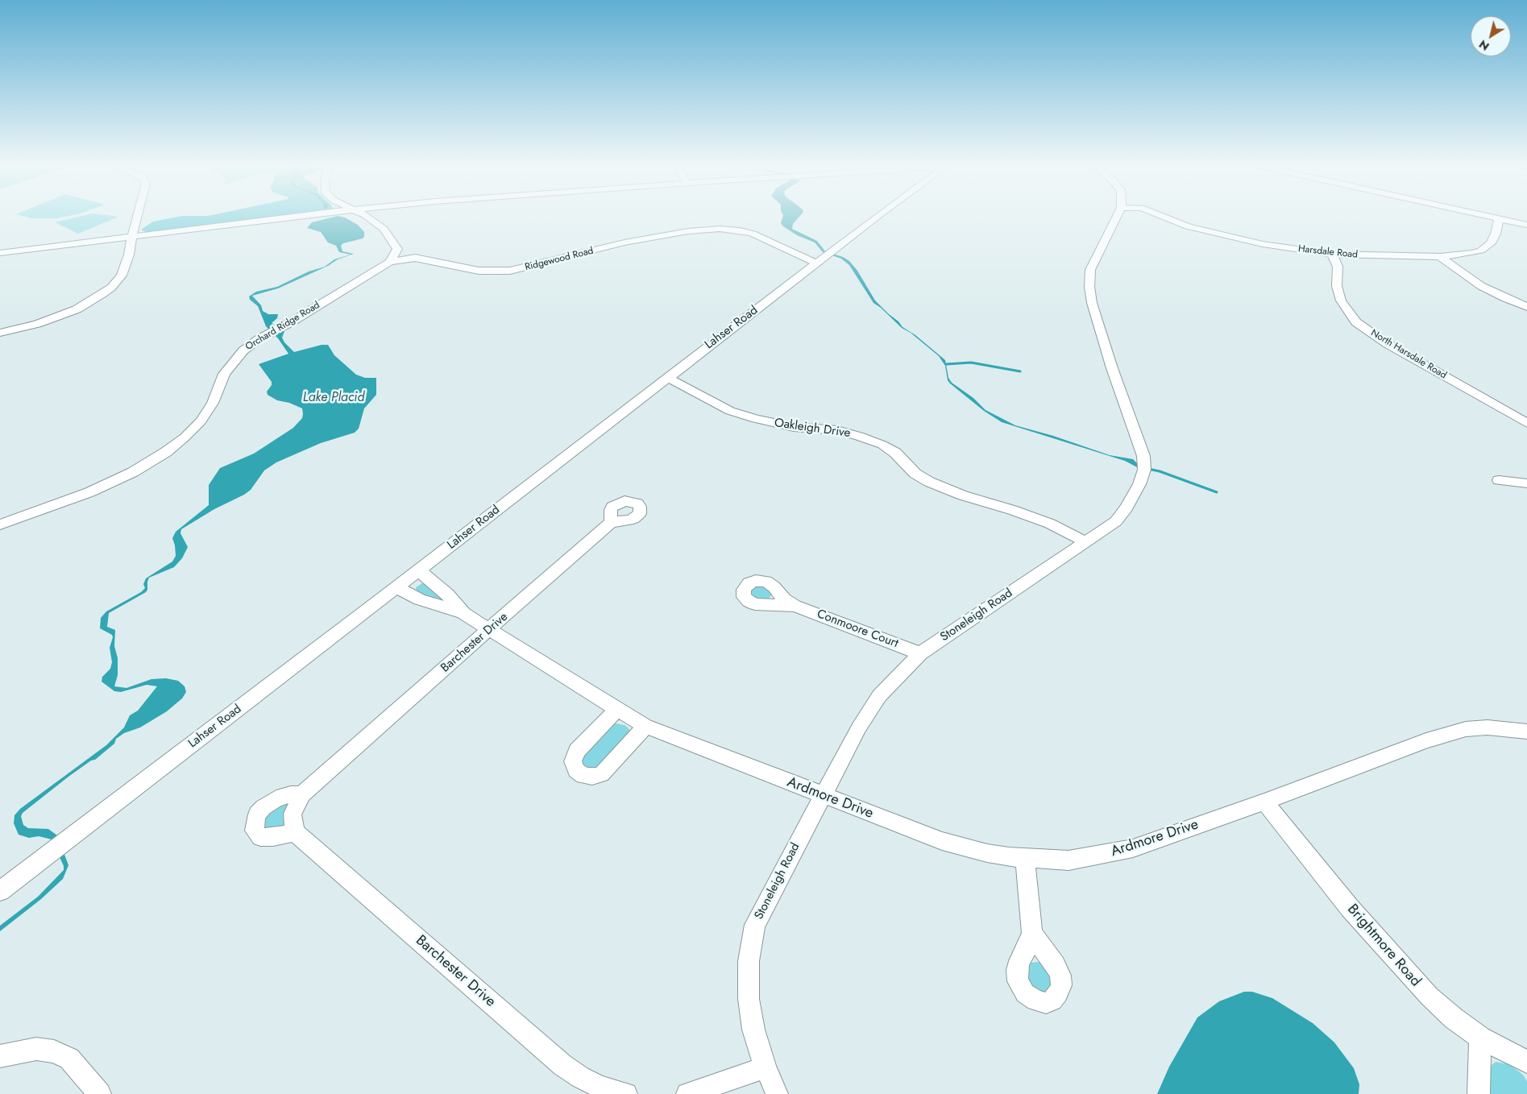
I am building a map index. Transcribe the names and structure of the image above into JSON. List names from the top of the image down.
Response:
{
  "streets": {
    "street": [
      "Harsdale Road",
      "Ridgewood Road",
      "Orchard Ridge Road",
      "Lahser Road",
      "North Harsdale Road",
      "Oakleigh Drive",
      "Stoneleigh Road",
      "Conmoore Court",
      "Barchester Drive",
      "Ardmore Drive",
      "Brightmore Road"
    ]
  },
  "crossings": [
    ["Harsdale Road", "North Harsdale Road"],
    ["Ridgewood Road", "Orchard Ridge Road"],
    ["Ridgewood Road", "Lahser Road"],
    ["Lahser Road", "Oakleigh Drive"],
    ["Lahser Road", "Ardmore Drive"],
    ["Oakleigh Drive", "Stoneleigh Road"],
    ["Stoneleigh Road", "Conmoore Court"],
    ["Stoneleigh Road", "Ardmore Drive"],
    ["Barchester Drive", "Ardmore Drive"],
    ["Ardmore Drive", "Brightmore Road"]
  ],
  "water": ["Lake Placid"],
  "north": "bottom left"
}
